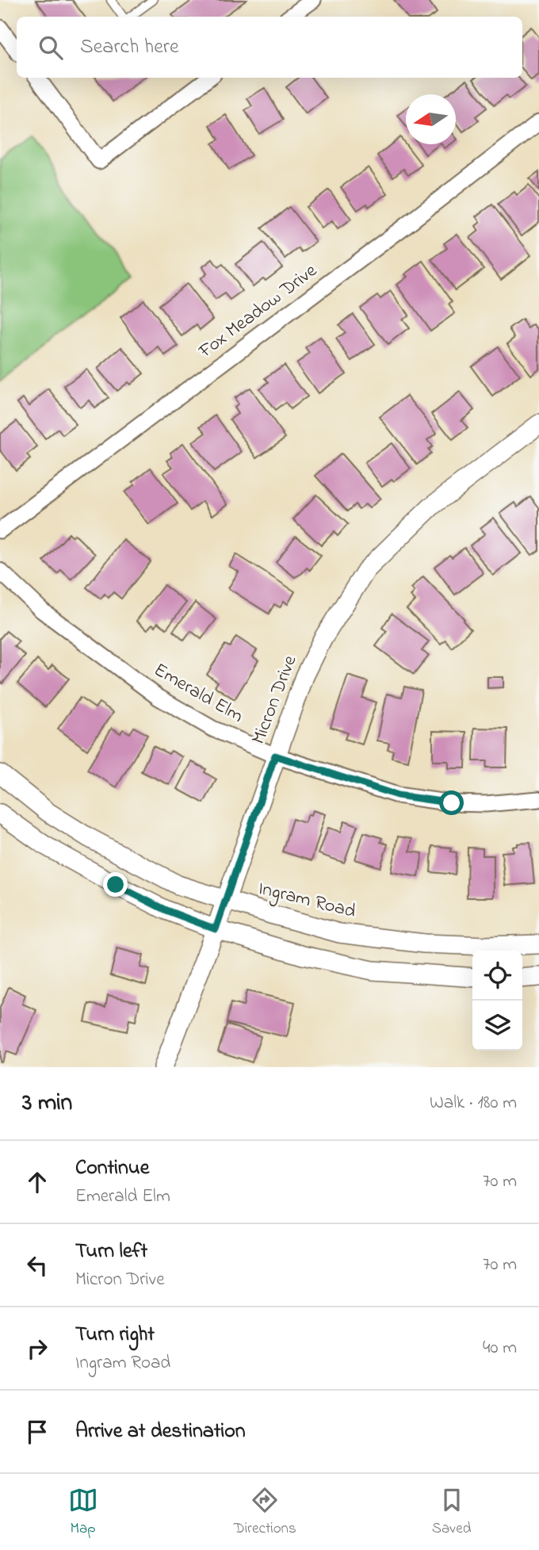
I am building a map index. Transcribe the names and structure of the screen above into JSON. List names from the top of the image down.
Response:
{
  "streets": {
    "street": [
      "Fox Meadow Drive",
      "Emerald Elm",
      "Micron Drive",
      "Ingram Road"
    ]
  },
  "crossings": [
    ["Emerald Elm", "Micron Drive"],
    ["Micron Drive", "Ingram Road"]
  ],
  "north": "left",
  "page": {
    "search": "Search here",
    "heading": ["3 min", "Walk · 180 m"],
    "list": [
      ["Continue", "Emerald Elm", "70 m"],
      ["Turn left", "Micron Drive", "70 m"],
      ["Turn right", "Ingram Road", "40 m"],
      "Arrive at destination"
    ],
    "nav": ["Map", "Directions", "Saved"]
  }
}
